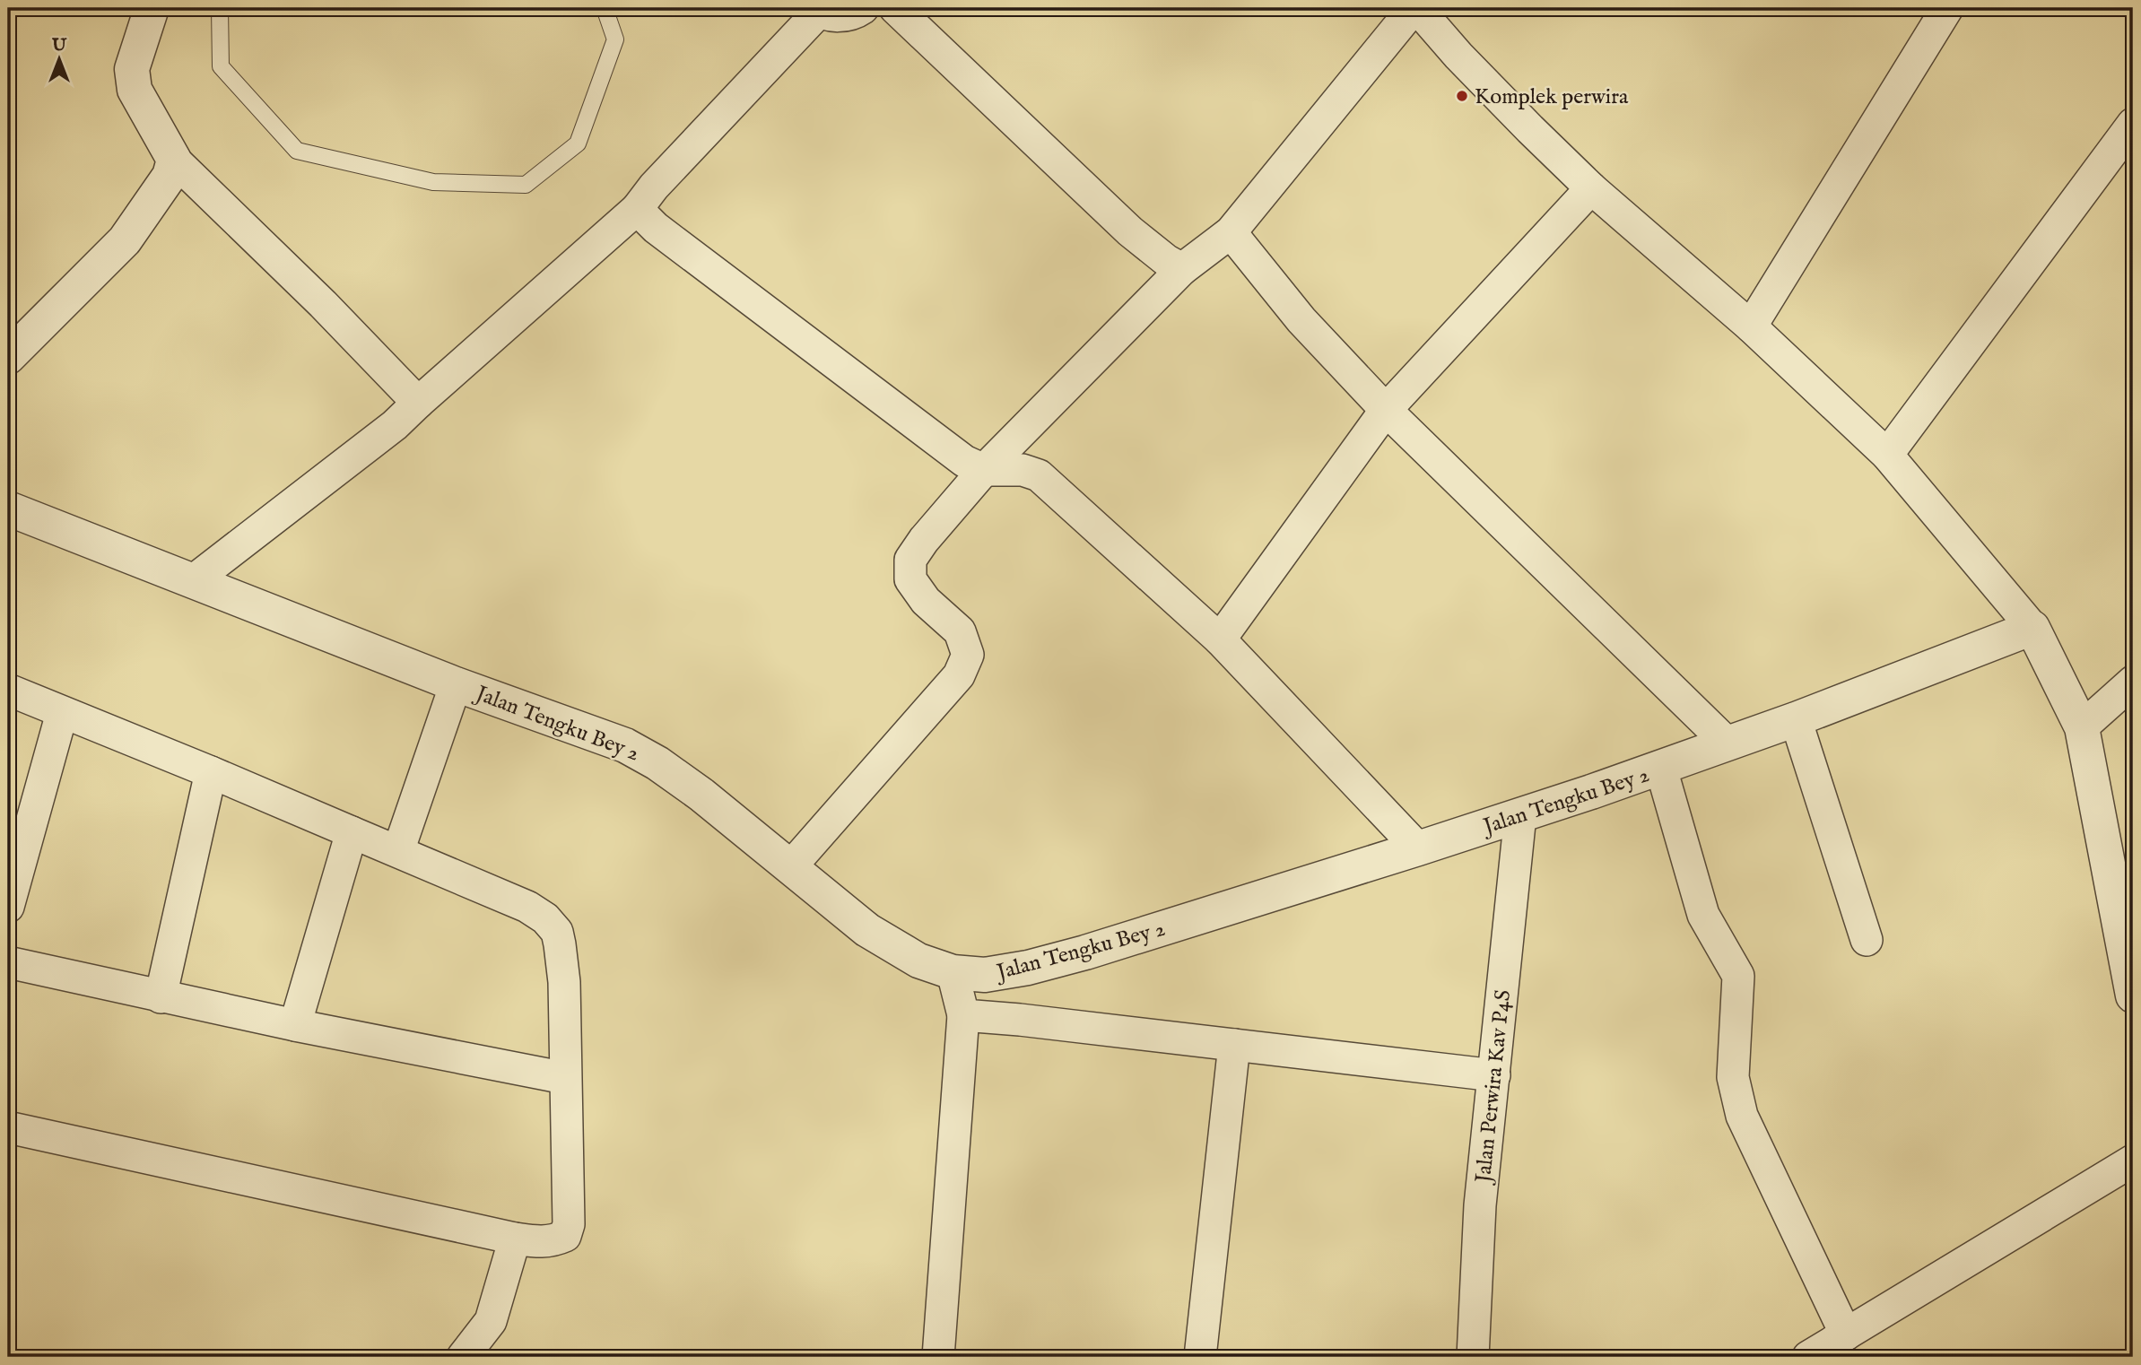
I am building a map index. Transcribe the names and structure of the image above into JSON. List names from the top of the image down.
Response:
{
  "streets": {
    "street": ["Jalan Tengku Bey 2", "Jalan Perwira Kav P4S"]
  },
  "crossings": [
    ["Jalan Tengku Bey 2", "Jalan Perwira Kav P4S"]
  ],
  "places": ["Komplek perwira"],
  "north": "top"
}
